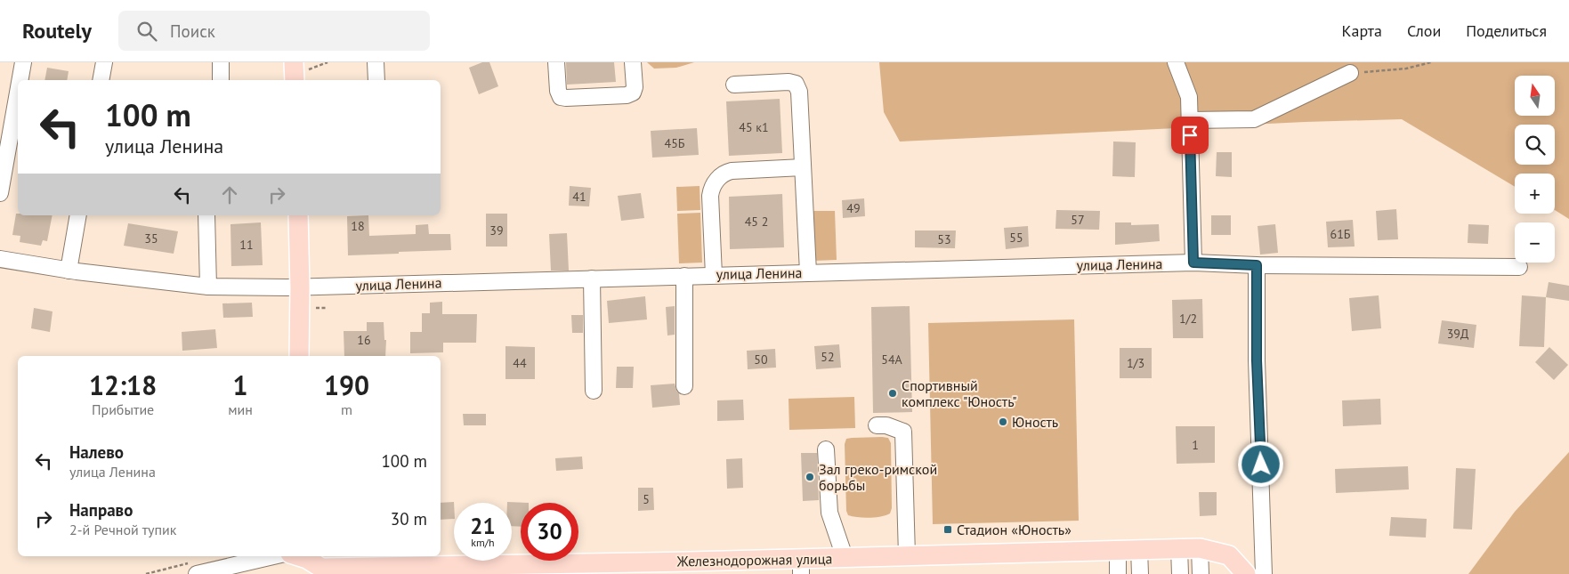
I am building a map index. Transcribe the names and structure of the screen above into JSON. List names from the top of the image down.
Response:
{
  "streets": {
    "main road": ["Железнодорожная улица"],
    "street": ["улица Ленина"]
  },
  "places": {
    "other": ["Спортивный комплекс \"Юность\"", "Юность", "Зал греко-римской борьбы"],
    "transit": ["Стадион «Юность»"]
  },
  "house_numbers": [
    "45 к1",
    "45Б",
    "41",
    "49",
    "57",
    "45 2",
    "18",
    "39",
    "61Б",
    "55",
    "35",
    "53",
    "11",
    "1/2",
    "39Д",
    "16",
    "52",
    "50",
    "54А",
    "44",
    "1/3",
    "1",
    "5"
  ],
  "north": "top",
  "page": {
    "header": "Routely",
    "search": "Поиск",
    "nav": ["Карта", "Слои", "Поделиться"],
    "map_buttons": ["+", "−"],
    "turn": ["100 m", "улица Ленина"],
    "eta": [
      "12:18",
      "Прибытие",
      "1",
      "мин",
      "190",
      "m"
    ],
    "list": [
      {
        "name": "Налево",
        "note": "улица Ленина",
        "value": "100 m"
      },
      {
        "name": "Направо",
        "note": "2-й Речной тупик",
        "value": "30 m"
      }
    ],
    "speed": "21 km/h",
    "limit": "30"
  }
}
